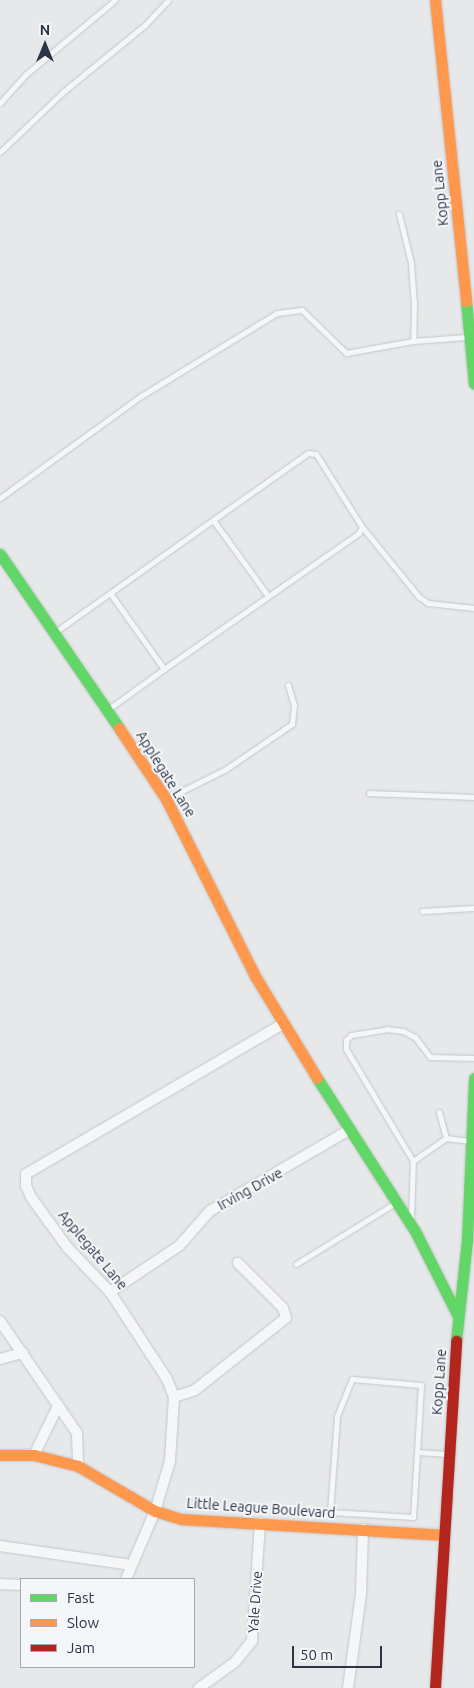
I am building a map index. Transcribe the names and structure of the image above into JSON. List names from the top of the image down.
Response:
{
  "streets": {
    "street": [
      "Kopp Lane",
      "Applegate Lane",
      "Irving Drive",
      "Little League Boulevard",
      "Yale Drive"
    ]
  },
  "crossings": [
    ["Kopp Lane", "Applegate Lane"],
    ["Kopp Lane", "Little League Boulevard"],
    ["Applegate Lane", "Irving Drive"],
    ["Applegate Lane", "Little League Boulevard"],
    ["Little League Boulevard", "Yale Drive"]
  ],
  "legend": ["Fast", "Slow", "Jam"],
  "scale_bar": "50 m",
  "north": "top"
}
